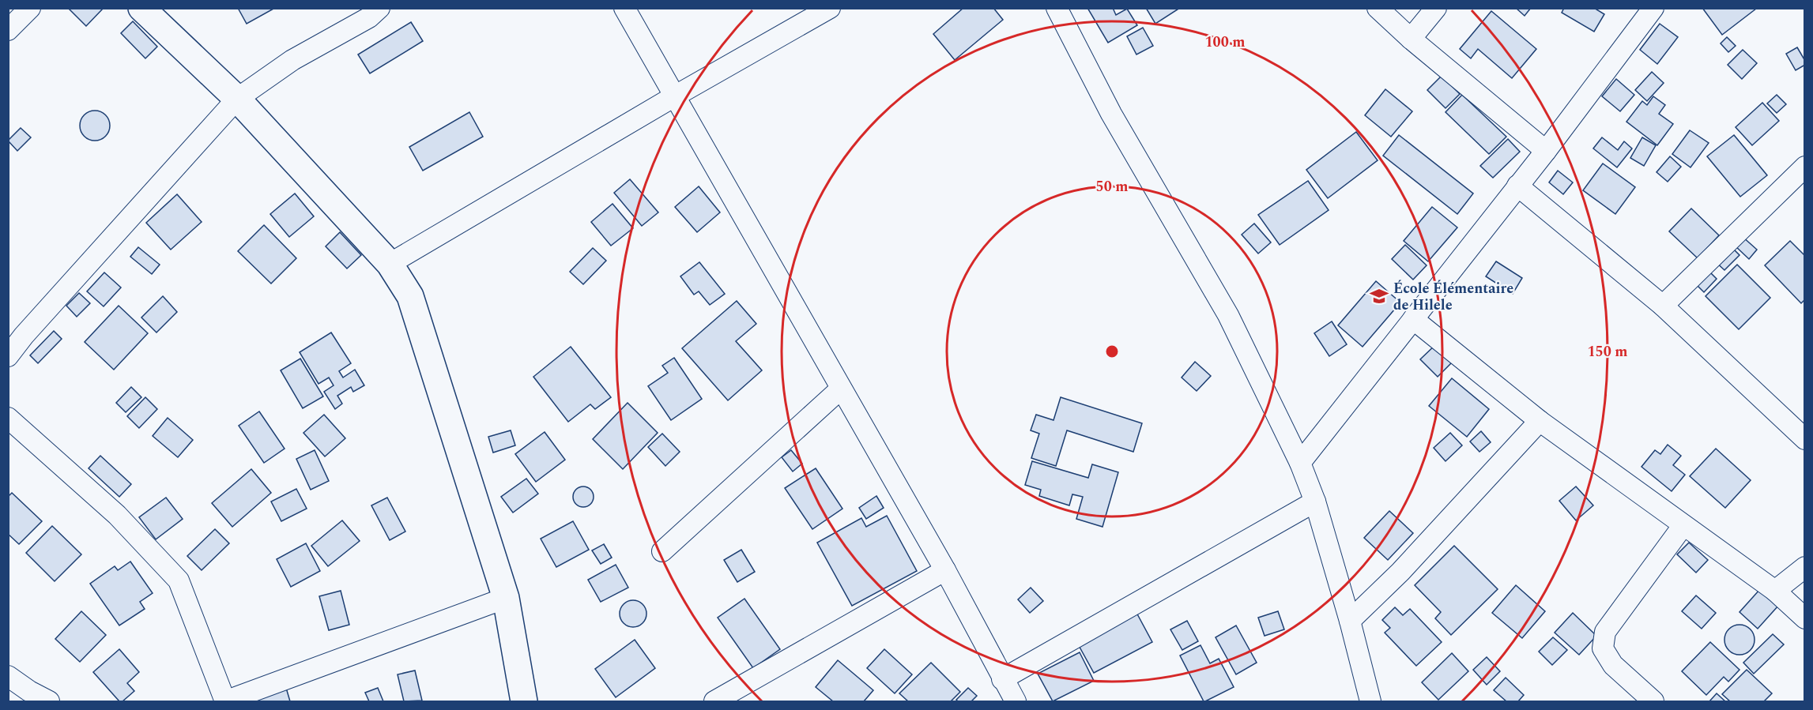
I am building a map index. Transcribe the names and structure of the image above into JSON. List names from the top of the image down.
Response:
{
  "places": {
    "school or university": ["École Élémentaire de Hilele"]
  },
  "rings": ["100 m", "50 m", "150 m"]
}
